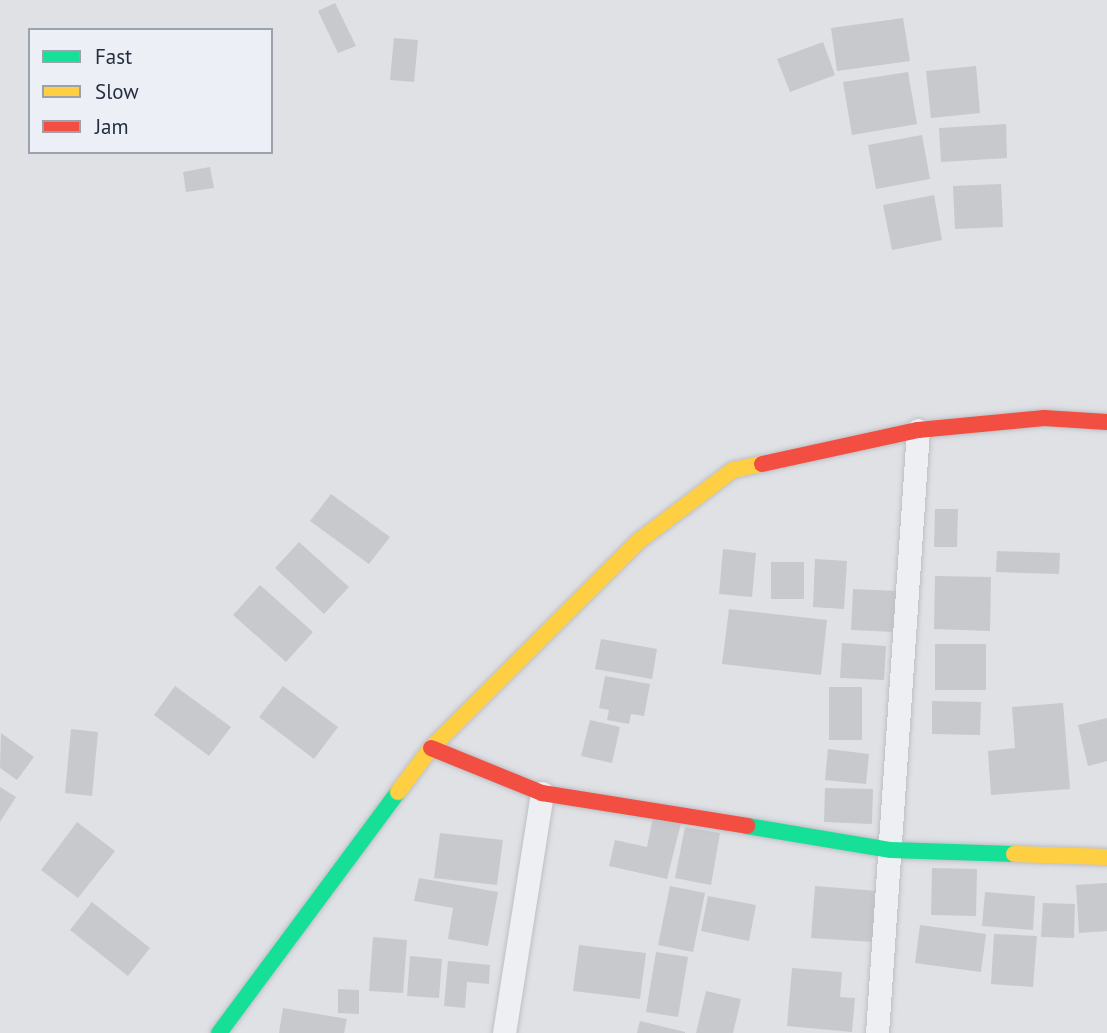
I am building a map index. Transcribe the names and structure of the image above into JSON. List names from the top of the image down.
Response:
{
  "legend": ["Fast", "Slow", "Jam"]
}
